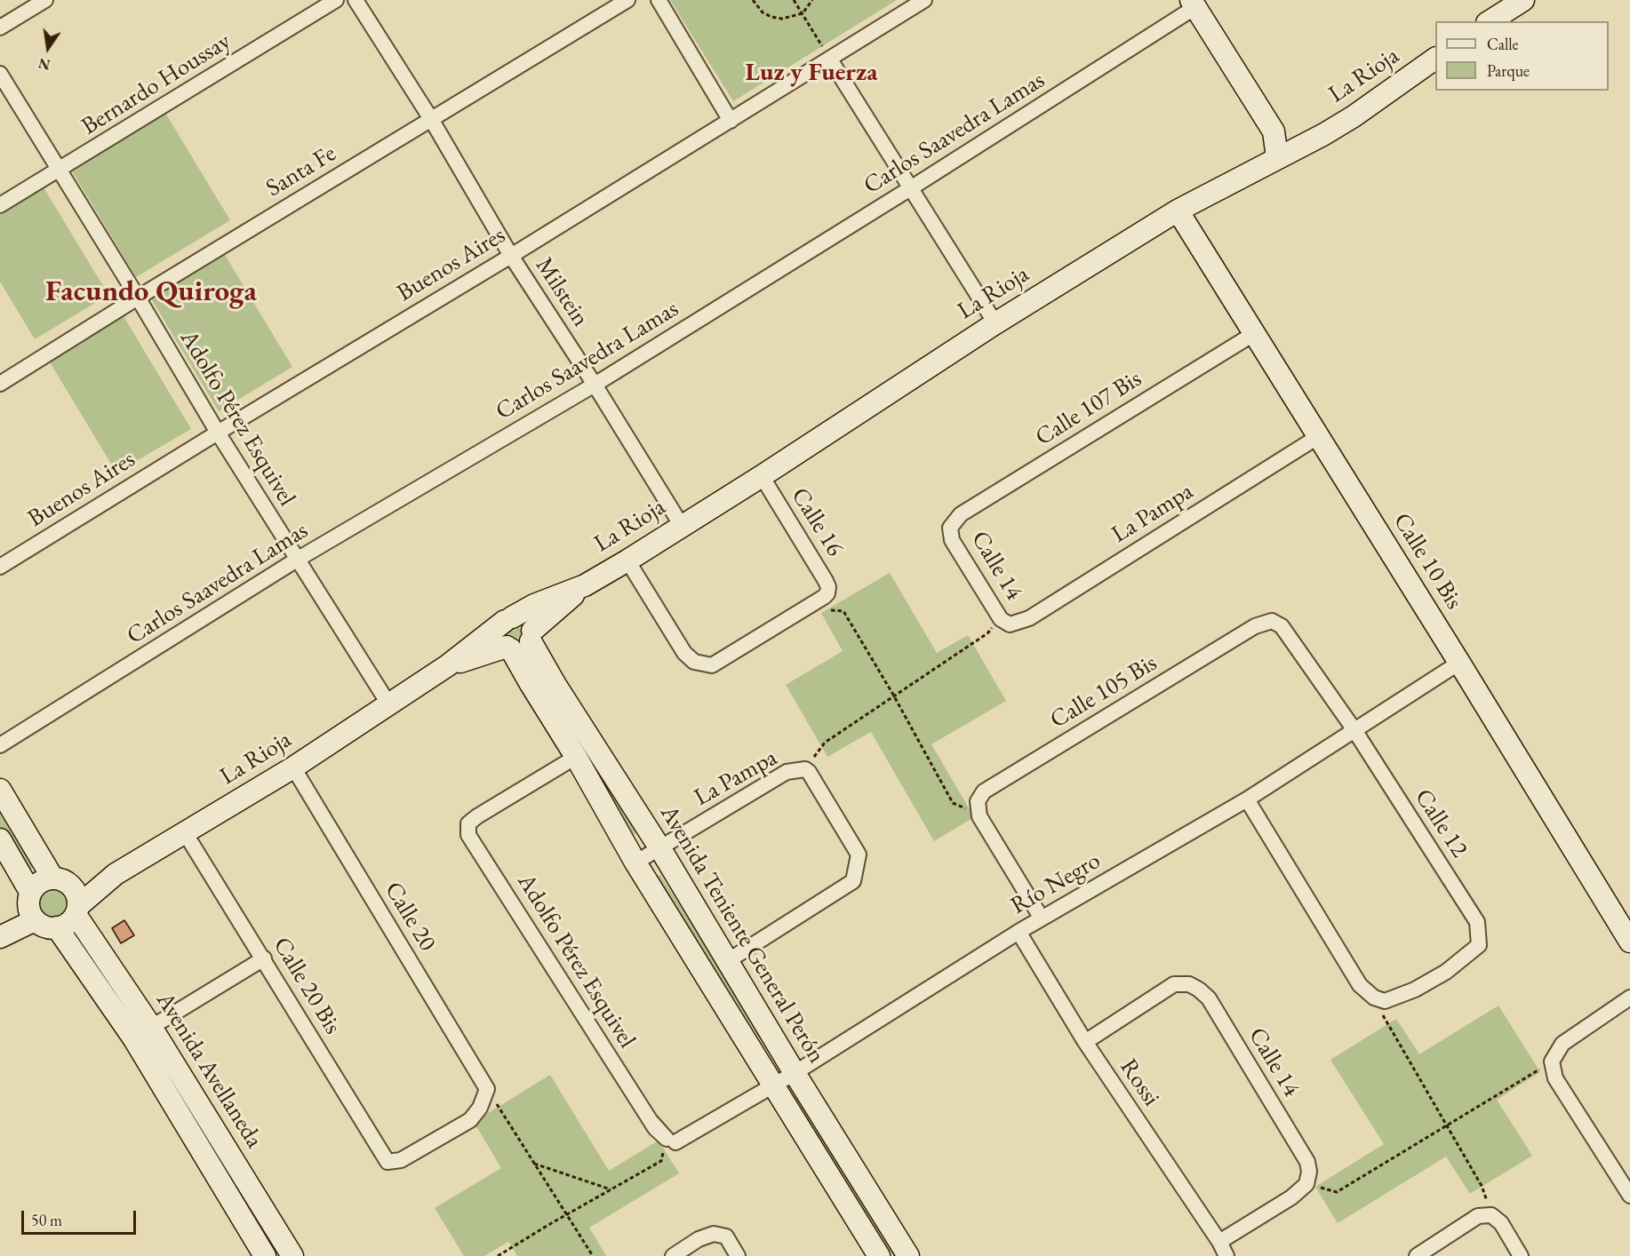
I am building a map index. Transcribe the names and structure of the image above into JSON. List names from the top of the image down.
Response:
{
  "streets": {
    "main road": [
      "La Rioja",
      "Calle 10 Bis",
      "Avenida Teniente General Perón",
      "Avenida Avellaneda"
    ],
    "street": [
      "Bernardo Houssay",
      "Carlos Saavedra Lamas",
      "Santa Fe",
      "Buenos Aires",
      "Milstein",
      "Calle 107 Bis",
      "Adolfo Pérez Esquivel",
      "La Pampa",
      "Calle 16",
      "Calle 14",
      "Calle 105 Bis",
      "Calle 12",
      "Río Negro",
      "Calle 20",
      "Calle 20 Bis",
      "Rossi"
    ]
  },
  "crossings": [
    ["La Rioja", "Milstein"],
    ["La Rioja", "Adolfo Pérez Esquivel"],
    ["La Rioja", "Calle 16"],
    ["La Rioja", "Calle 10 Bis"],
    ["La Rioja", "Calle 20"],
    ["La Rioja", "Avenida Teniente General Perón"],
    ["La Rioja", "Calle 20 Bis"],
    ["La Rioja", "Avenida Avellaneda"],
    ["Bernardo Houssay", "Adolfo Pérez Esquivel"],
    ["Carlos Saavedra Lamas", "Milstein"],
    ["Carlos Saavedra Lamas", "Adolfo Pérez Esquivel"],
    ["Santa Fe", "Milstein"],
    ["Santa Fe", "Adolfo Pérez Esquivel"],
    ["Buenos Aires", "Milstein"],
    ["Buenos Aires", "Adolfo Pérez Esquivel"],
    ["Calle 107 Bis", "Calle 10 Bis"],
    ["Calle 107 Bis", "Calle 14"],
    ["Adolfo Pérez Esquivel", "Río Negro"],
    ["La Pampa", "Calle 10 Bis"],
    ["La Pampa", "Calle 14"],
    ["La Pampa", "Avenida Teniente General Perón"],
    ["Calle 10 Bis", "Río Negro"],
    ["Calle 14", "Rossi"],
    ["Calle 105 Bis", "Calle 12"],
    ["Calle 12", "Río Negro"],
    ["Río Negro", "Avenida Teniente General Perón"],
    ["Río Negro", "Rossi"],
    ["Calle 20", "Calle 20 Bis"]
  ],
  "districts": ["Luz y Fuerza", "Facundo Quiroga"],
  "legend": ["Calle", "Parque"],
  "scale_bar": "50 m",
  "north": "bottom"
}
